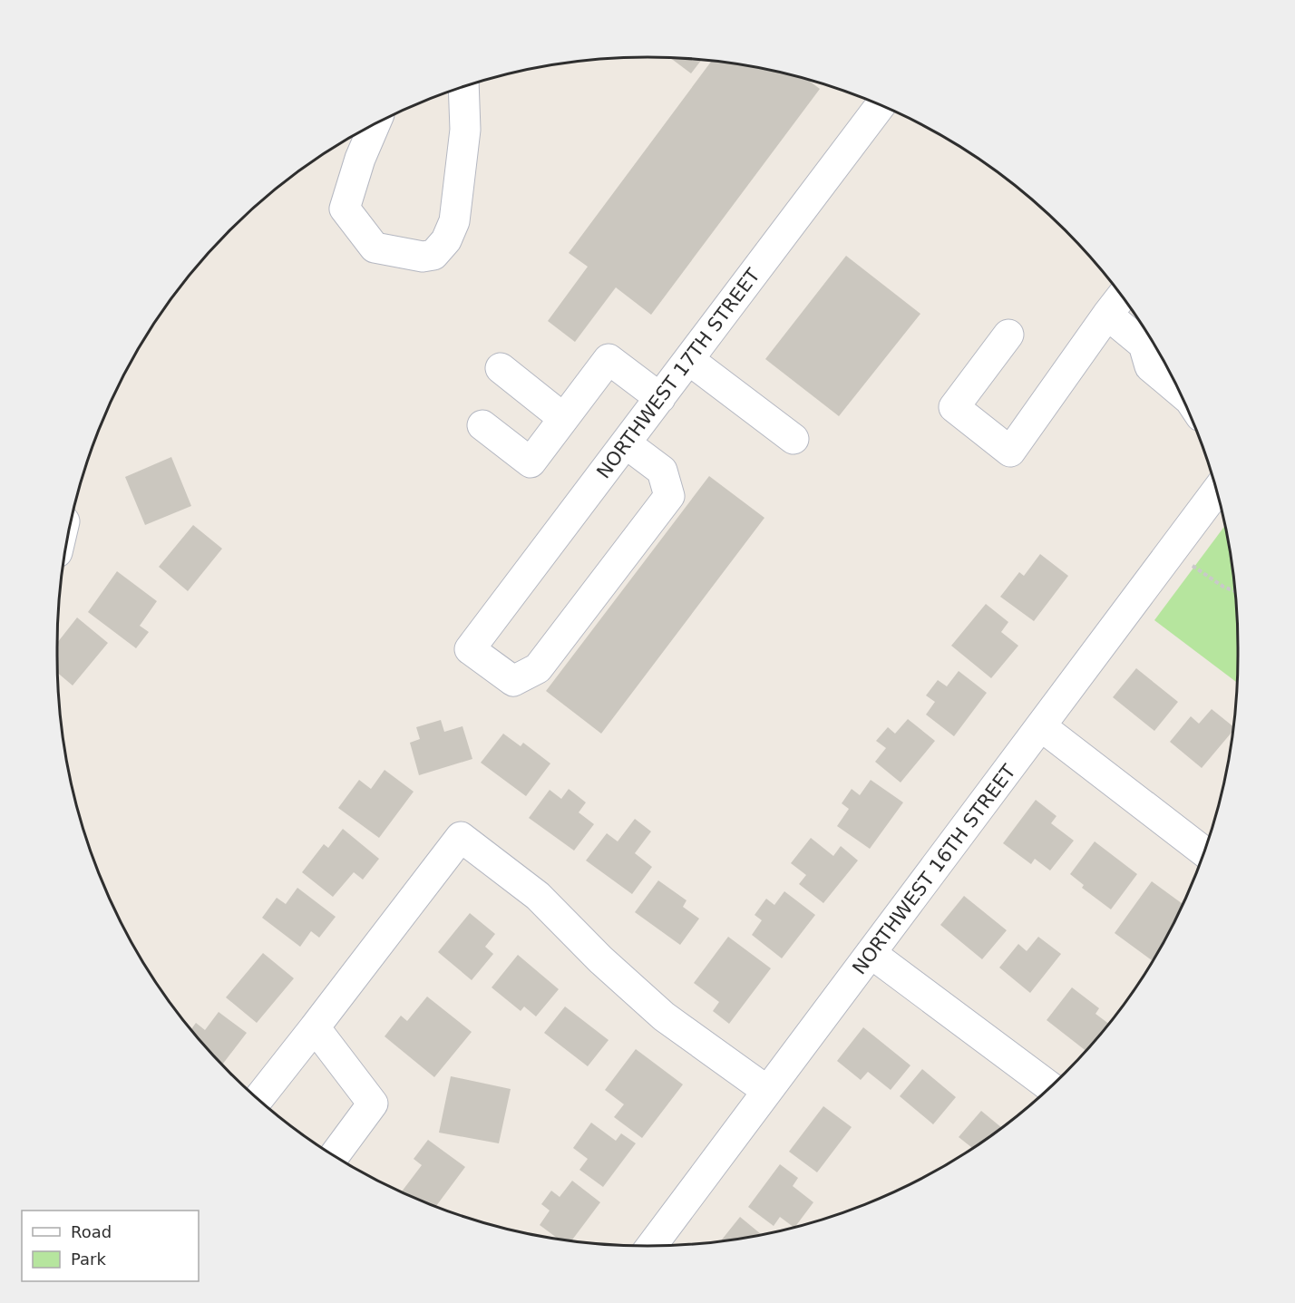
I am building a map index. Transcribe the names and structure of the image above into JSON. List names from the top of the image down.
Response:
{
  "streets": {
    "street": ["NORTHWEST 17TH STREET", "NORTHWEST 16TH STREET"]
  },
  "legend": ["Road", "Park"]
}
